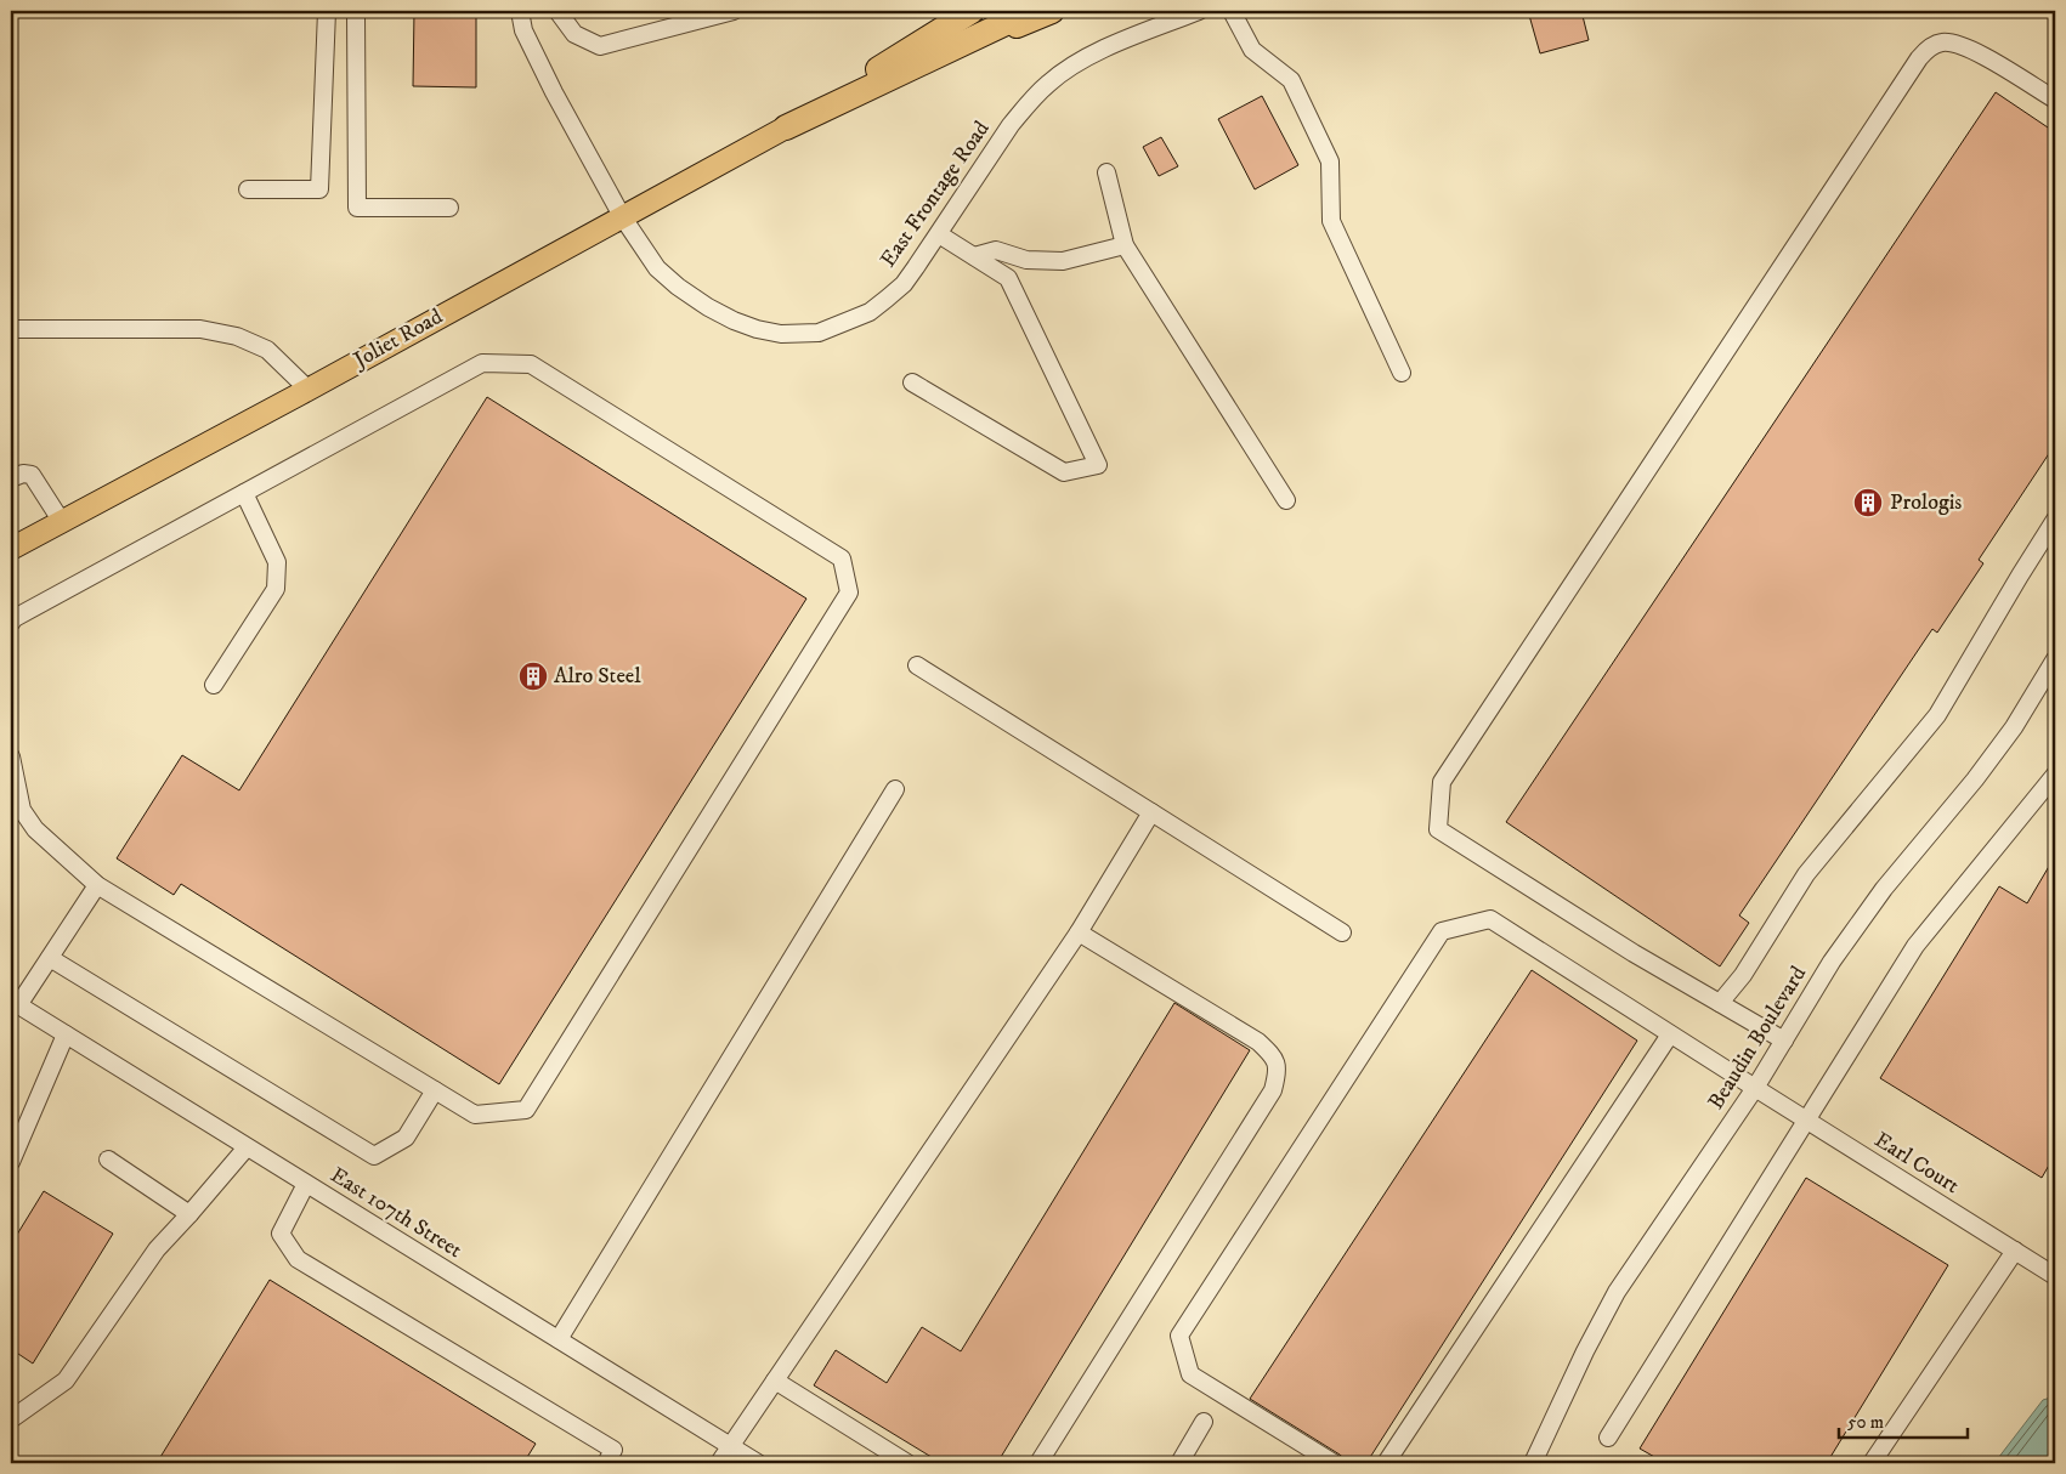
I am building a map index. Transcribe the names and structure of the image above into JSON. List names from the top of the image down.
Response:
{
  "streets": {
    "main road": ["Joliet Road"],
    "street": [
      "East Frontage Road",
      "Beaudin Boulevard",
      "Earl Court",
      "East 107th Street"
    ]
  },
  "crossings": [
    ["East Frontage Road", "Joliet Road"],
    ["Beaudin Boulevard", "Earl Court"]
  ],
  "places": {
    "building": ["Prologis", "Alro Steel"]
  },
  "scale_bar": "50 m"
}
